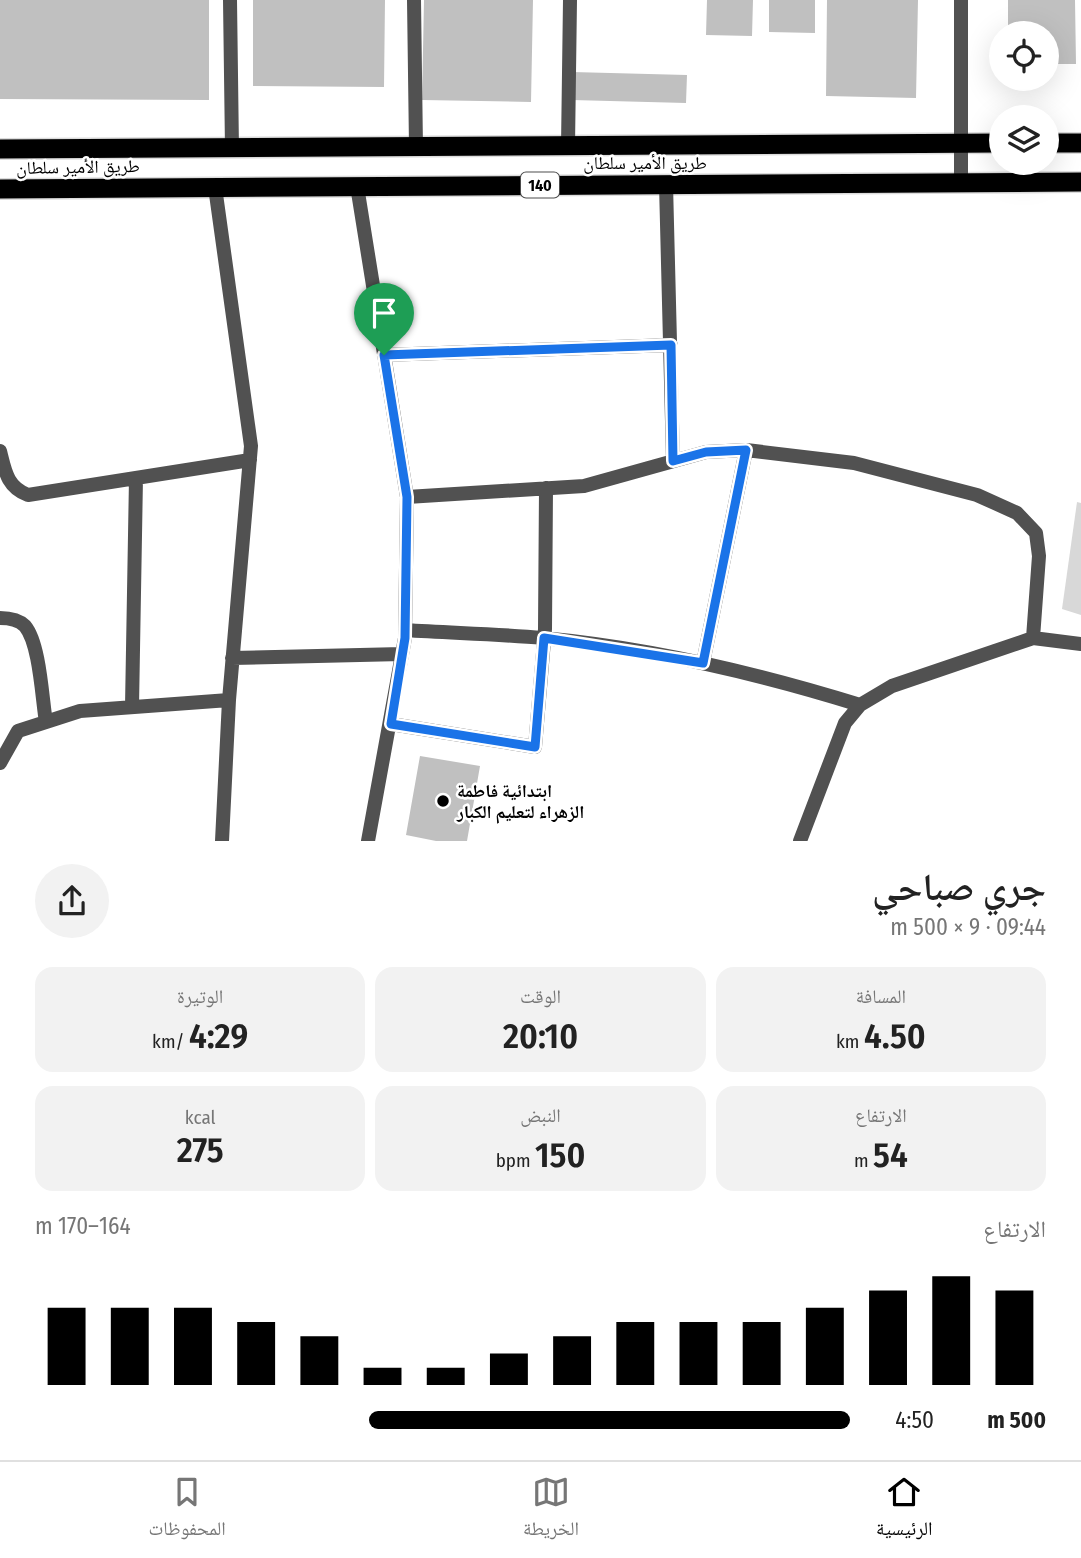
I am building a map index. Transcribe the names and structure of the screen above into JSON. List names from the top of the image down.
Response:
{
  "streets": {
    "highway": ["طريق الأمير سلطان", "140"]
  },
  "places": ["ابتدائية فاطمة الزهراء لتعليم الكبار"],
  "page": {
    "heading": ["جري صباحي", "09:44 · 9 × 500 m"],
    "stats": [
      ["المسافة", "4.50 km"],
      ["الوقت", "20:10"],
      ["الوتيرة", "4:29 /km"],
      ["الارتفاع", "54 m"],
      ["النبض", "150 bpm"],
      ["kcal", "275"]
    ],
    "chart": ["الارتفاع", "164–170 m"],
    "list": [
      {
        "name": "500 m",
        "note": "4:50"
      }
    ],
    "tabs": ["الرئيسية", "الخريطة", "المحفوظات"]
  }
}
